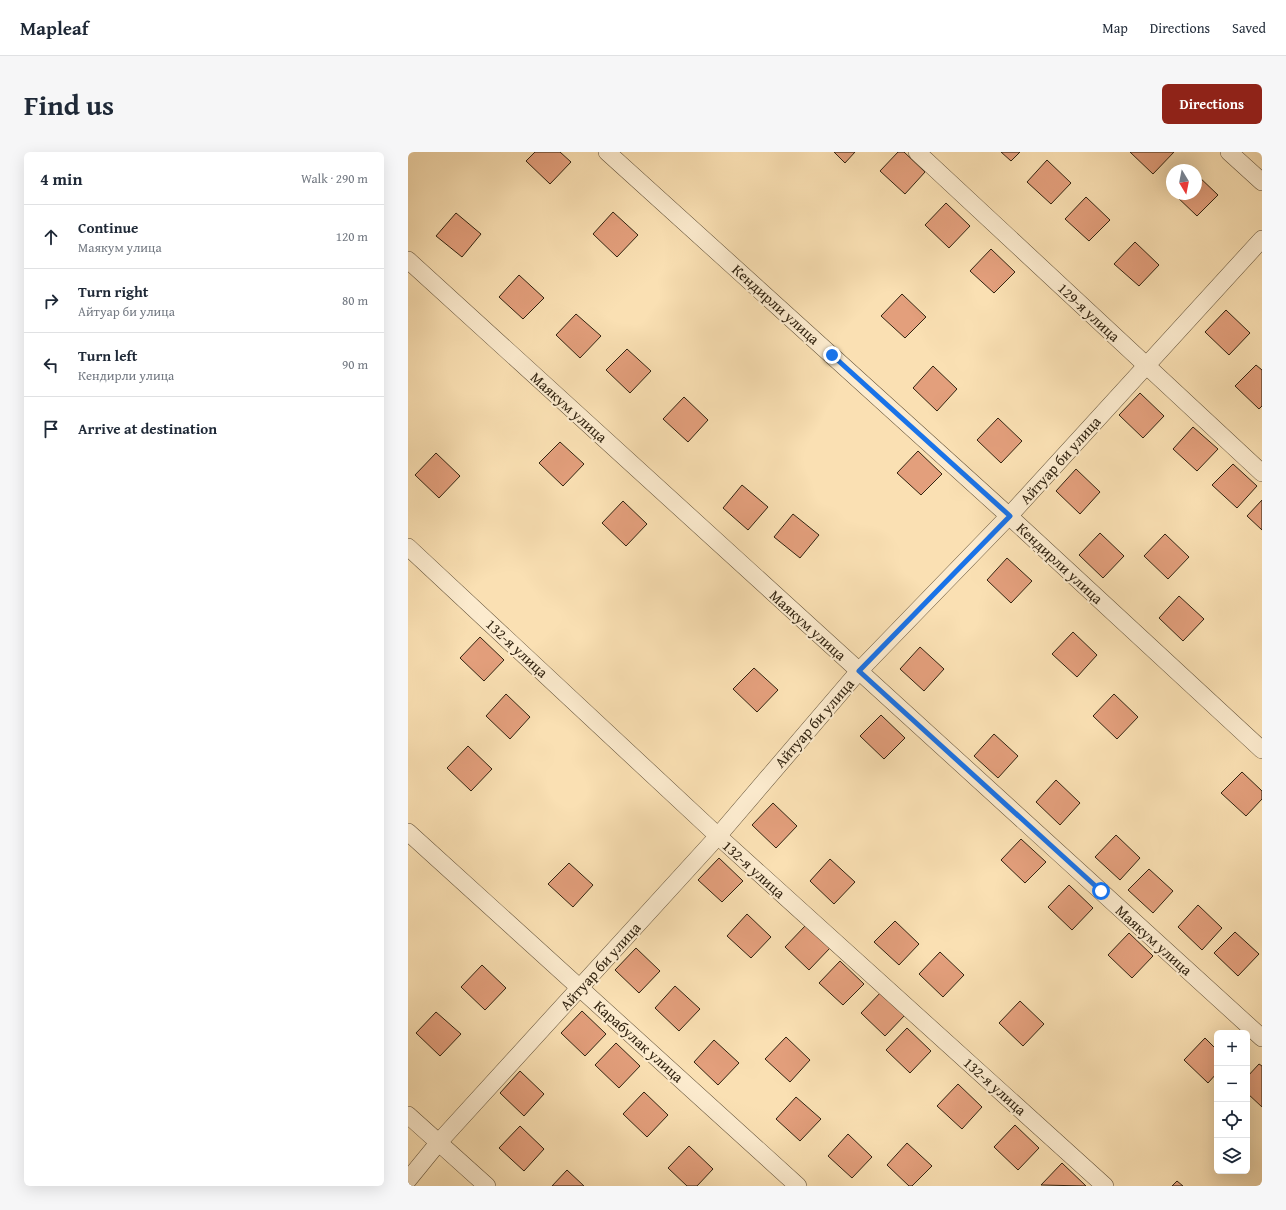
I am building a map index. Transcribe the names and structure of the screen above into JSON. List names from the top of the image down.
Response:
{
  "streets": {
    "street": [
      "Кендирли улица",
      "129-я улица",
      "Маякум улица",
      "Айтуар би улица",
      "132-я улица",
      "Карабулак улица"
    ]
  },
  "crossings": [
    ["Кендирли улица", "Айтуар би улица"],
    ["129-я улица", "Айтуар би улица"],
    ["Маякум улица", "Айтуар би улица"],
    ["Айтуар би улица", "132-я улица"],
    ["Айтуар би улица", "Карабулак улица"]
  ],
  "north": "bottom",
  "page": {
    "header": "Mapleaf",
    "nav": ["Map", "Directions", "Saved"],
    "title": "Find us",
    "buttons": "Directions",
    "heading": ["4 min", "Walk · 290 m"],
    "list": [
      ["Continue", "Маякум улица", "120 m"],
      ["Turn right", "Айтуар би улица", "80 m"],
      ["Turn left", "Кендирли улица", "90 m"],
      "Arrive at destination"
    ],
    "map_buttons": ["+", "−"]
  }
}
